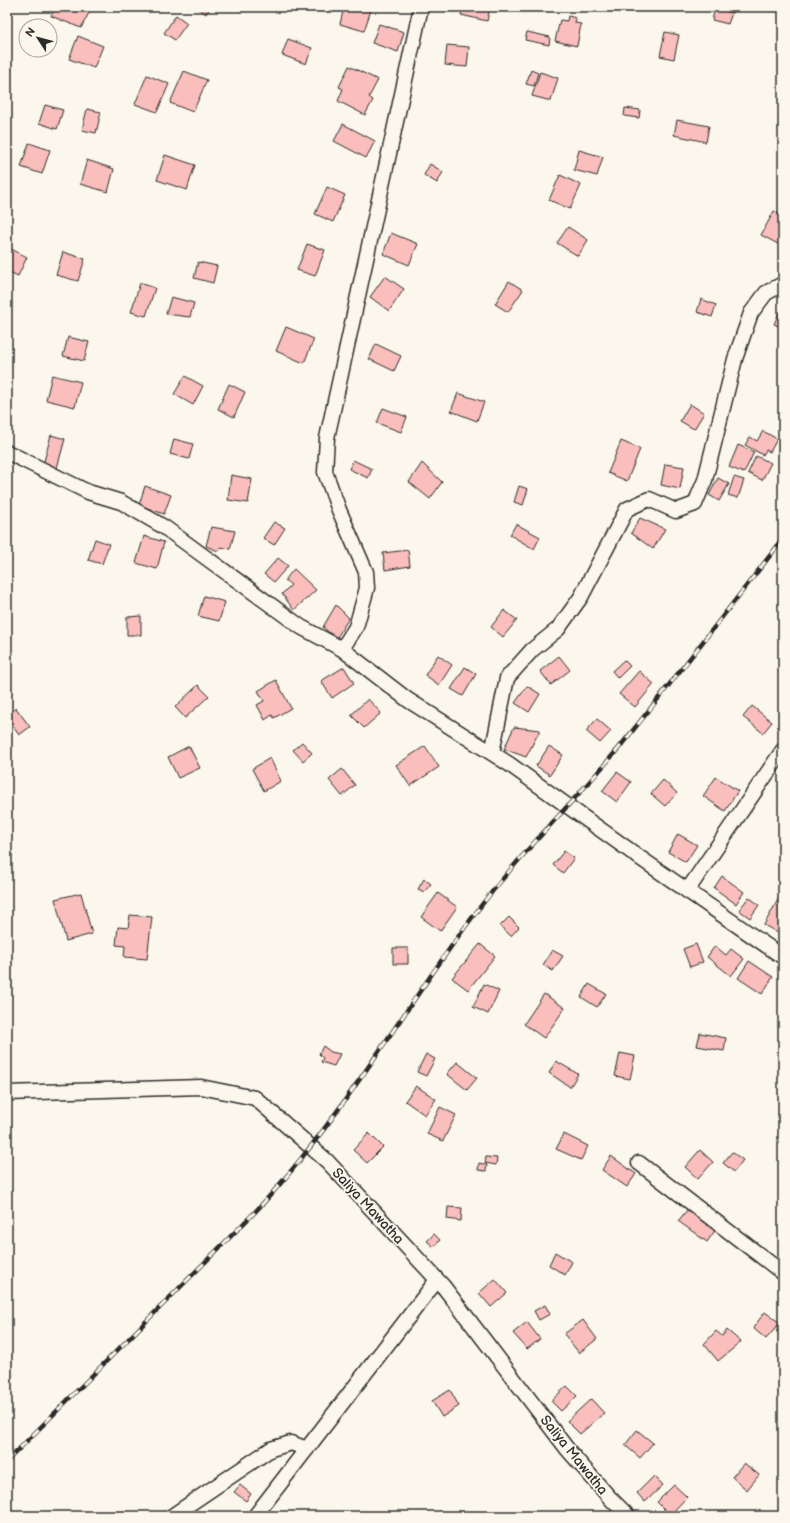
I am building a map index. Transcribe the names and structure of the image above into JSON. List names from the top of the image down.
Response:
{
  "streets": {
    "street": ["Saliya Mawatha"]
  },
  "north": "top left"
}
